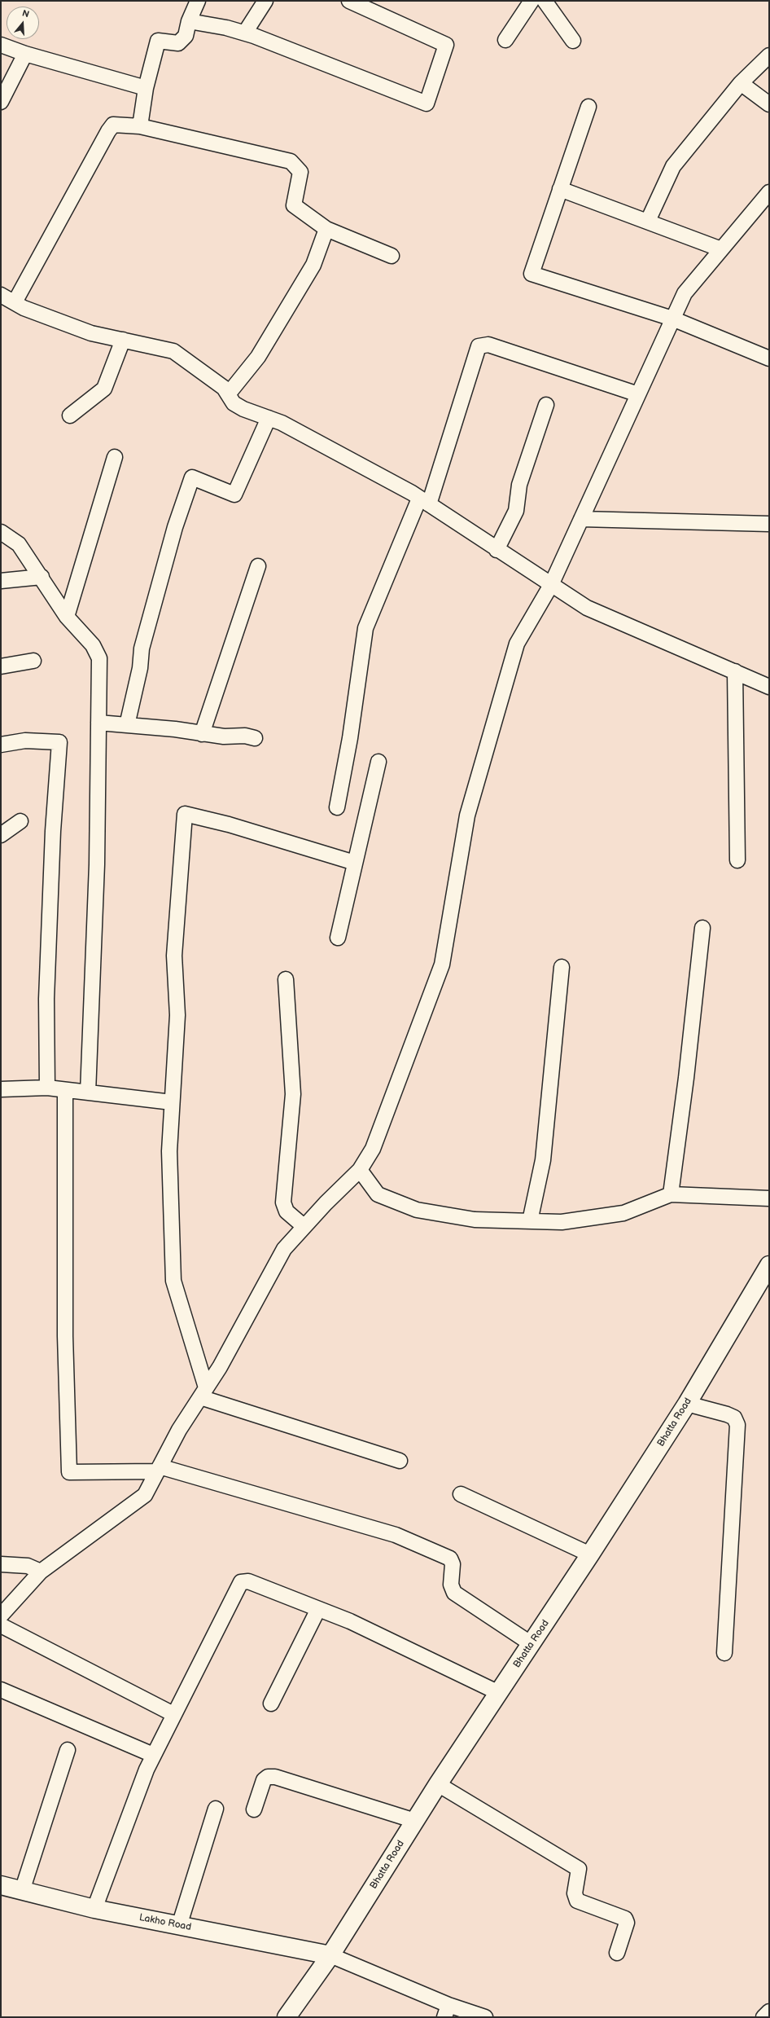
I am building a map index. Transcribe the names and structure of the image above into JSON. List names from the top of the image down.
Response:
{
  "streets": {
    "main road": ["Bhatta Road", "Lakho Road"]
  },
  "crossings": [
    ["Bhatta Road", "Lakho Road"]
  ],
  "north": "top"
}
